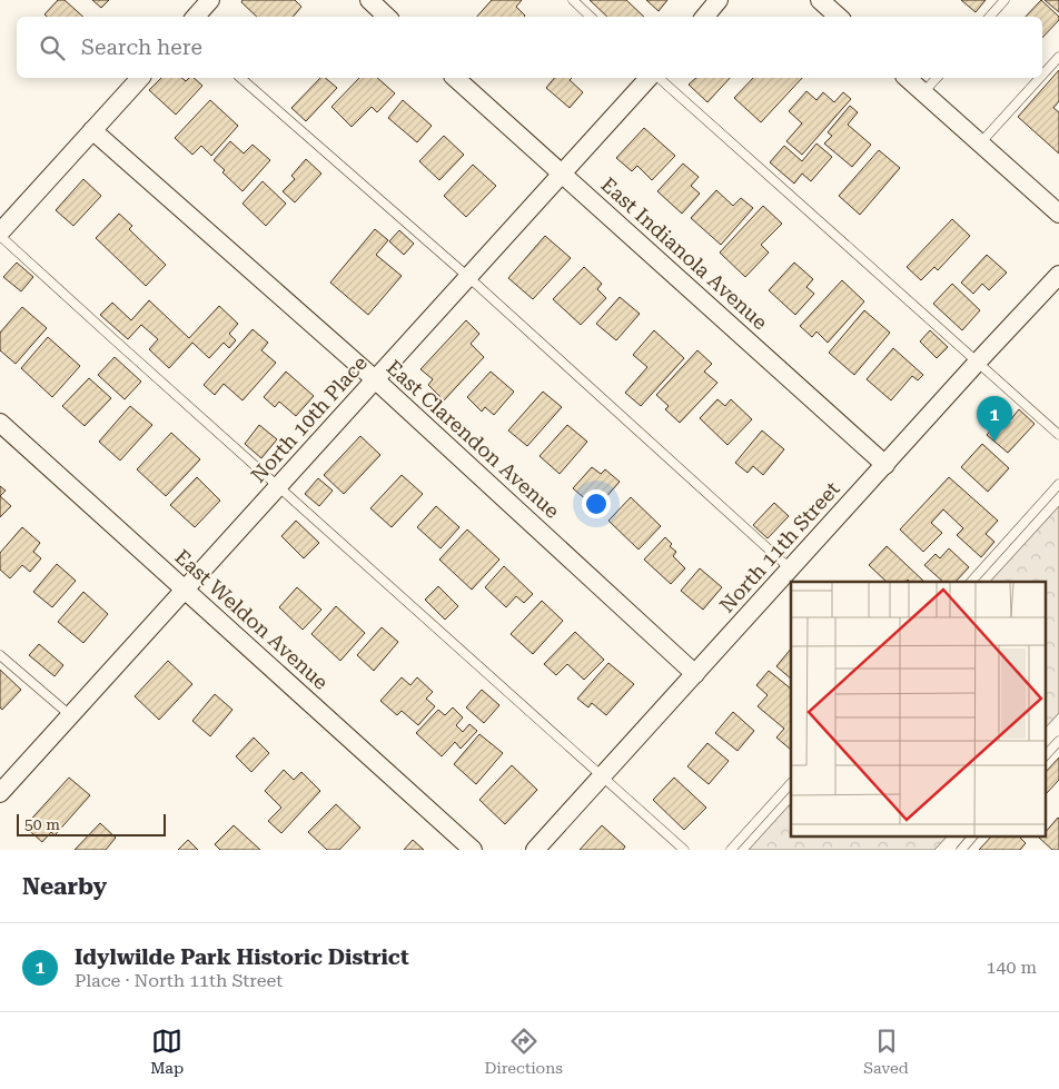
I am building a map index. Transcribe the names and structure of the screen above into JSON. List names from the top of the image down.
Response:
{
  "streets": {
    "street": [
      "East Indianola Avenue",
      "North 10th Place",
      "East Clarendon Avenue",
      "North 11th Street",
      "East Weldon Avenue"
    ]
  },
  "crossings": [
    ["East Indianola Avenue", "North 10th Place"],
    ["East Indianola Avenue", "North 11th Street"],
    ["North 10th Place", "East Clarendon Avenue"],
    ["North 10th Place", "East Weldon Avenue"],
    ["East Clarendon Avenue", "North 11th Street"]
  ],
  "scale_bar": "50 m",
  "page": {
    "search": "Search here",
    "pins": "1",
    "scale": "50 m",
    "heading": "Nearby",
    "list": [
      {
        "mark": "1",
        "name": "Idylwilde Park Historic District",
        "note": "Place · North 11th Street",
        "value": "140 m"
      }
    ],
    "nav": ["Map", "Directions", "Saved"]
  }
}
